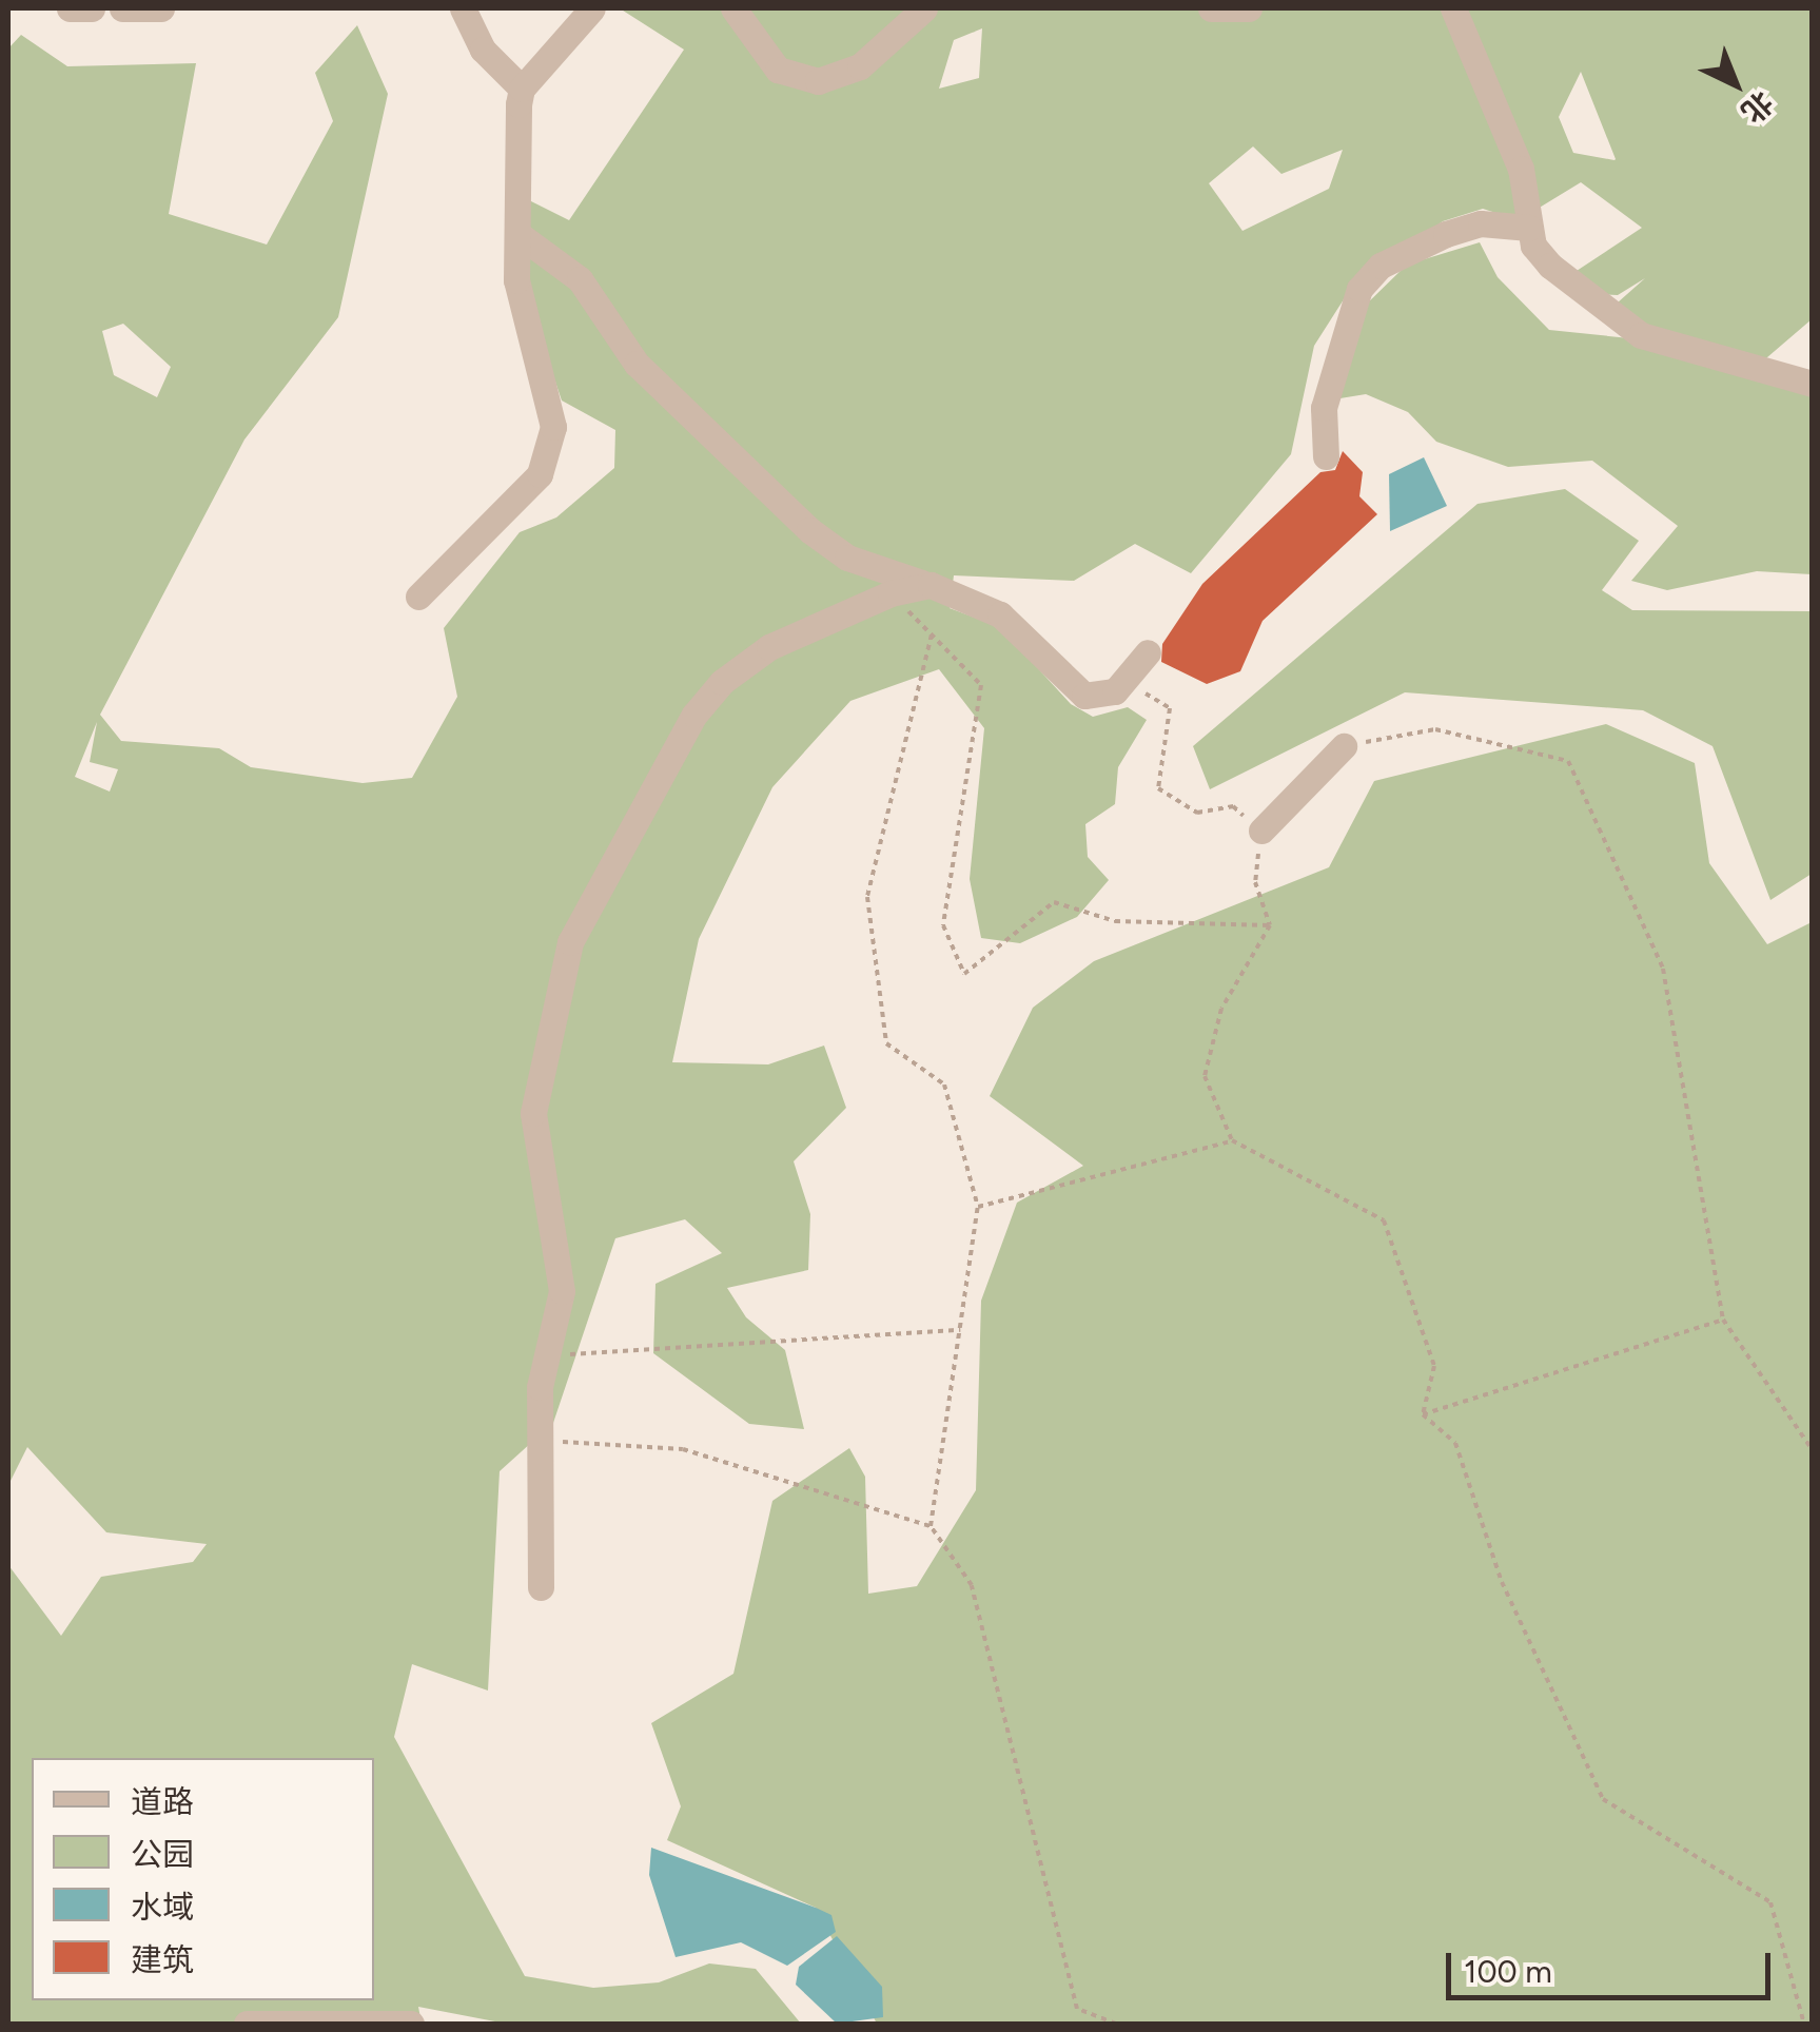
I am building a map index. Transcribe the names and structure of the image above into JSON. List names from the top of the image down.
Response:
{
  "legend": [
    "道路",
    "公园",
    "水域",
    "建筑"
  ],
  "scale_bar": "100 m",
  "north": "bottom right"
}
